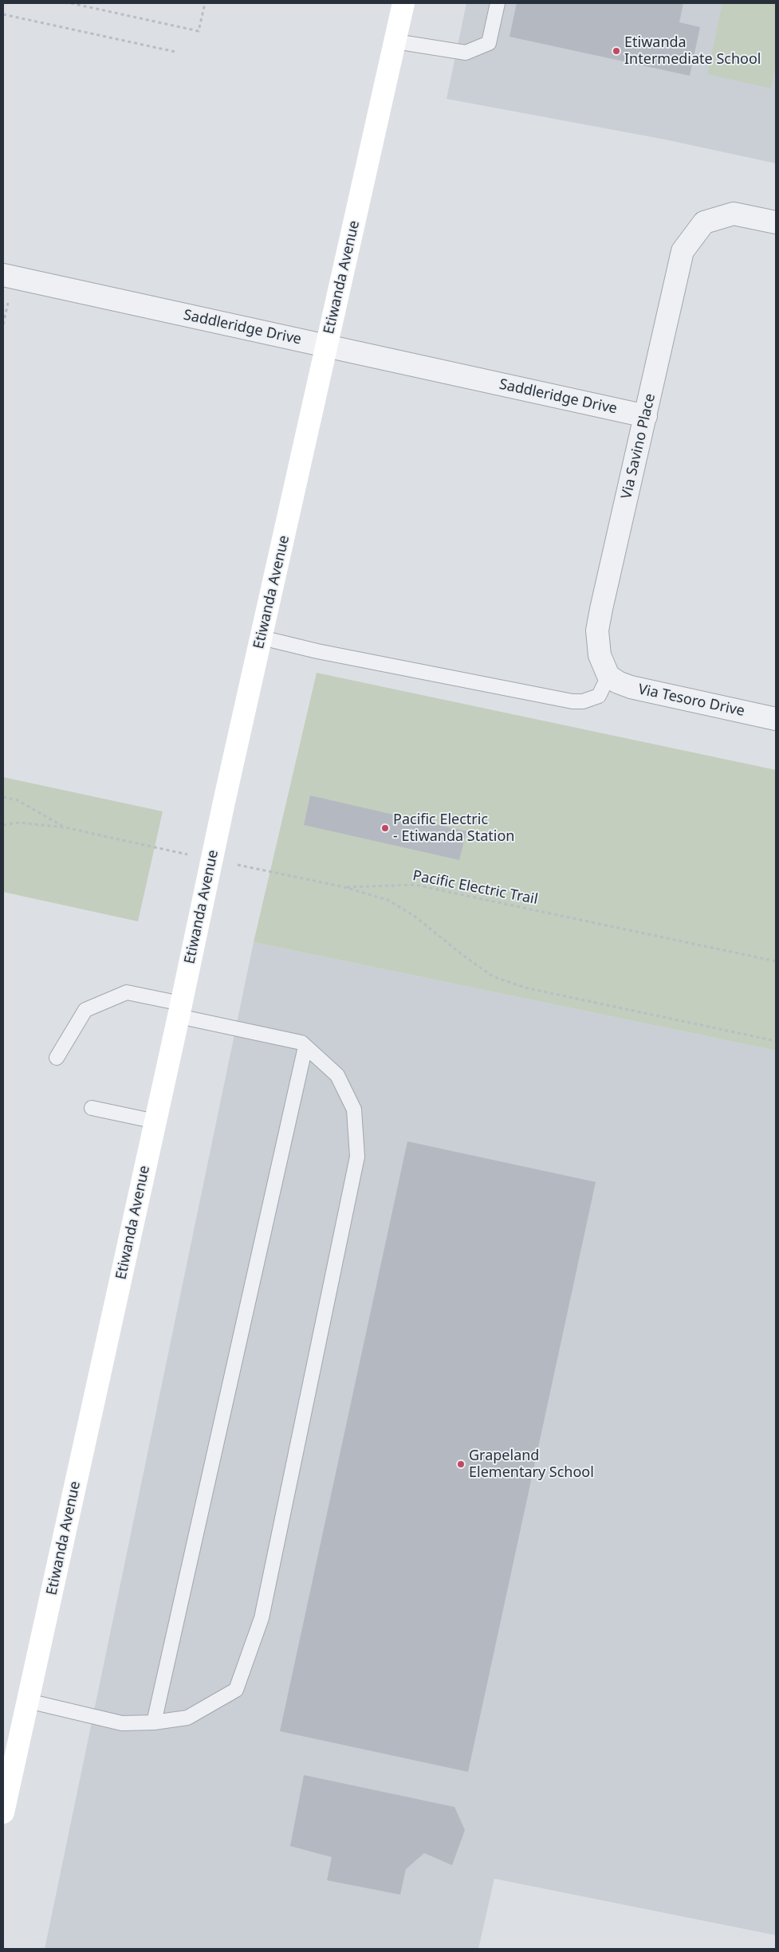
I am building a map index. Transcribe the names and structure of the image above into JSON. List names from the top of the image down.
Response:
{
  "streets": {
    "street": [
      "Etiwanda Avenue",
      "Saddleridge Drive",
      "Via Savino Place",
      "Via Tesoro Drive"
    ],
    "path": ["Pacific Electric Trail"]
  },
  "crossings": [
    ["Etiwanda Avenue", "Saddleridge Drive"],
    ["Saddleridge Drive", "Via Savino Place"],
    ["Via Savino Place", "Via Tesoro Drive"]
  ],
  "places": ["Etiwanda Intermediate School", "Pacific Electric - Etiwanda Station", "Grapeland Elementary School"]
}
